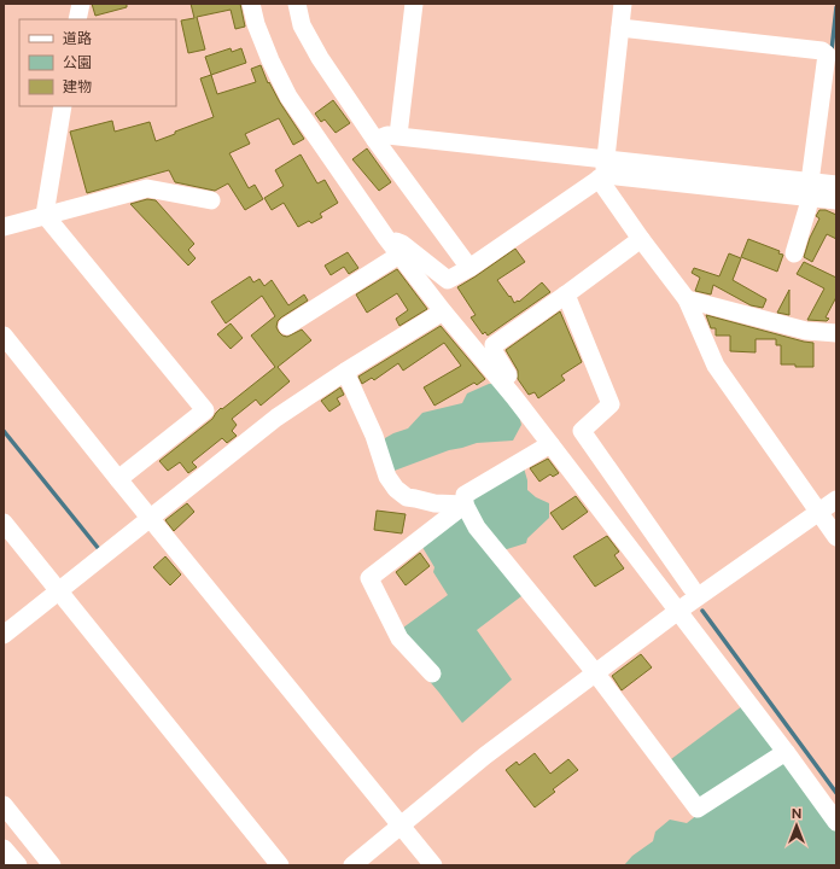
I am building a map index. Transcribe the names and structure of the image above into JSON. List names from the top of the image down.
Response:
{
  "legend": ["道路", "公園", "建物"],
  "north": "top"
}
